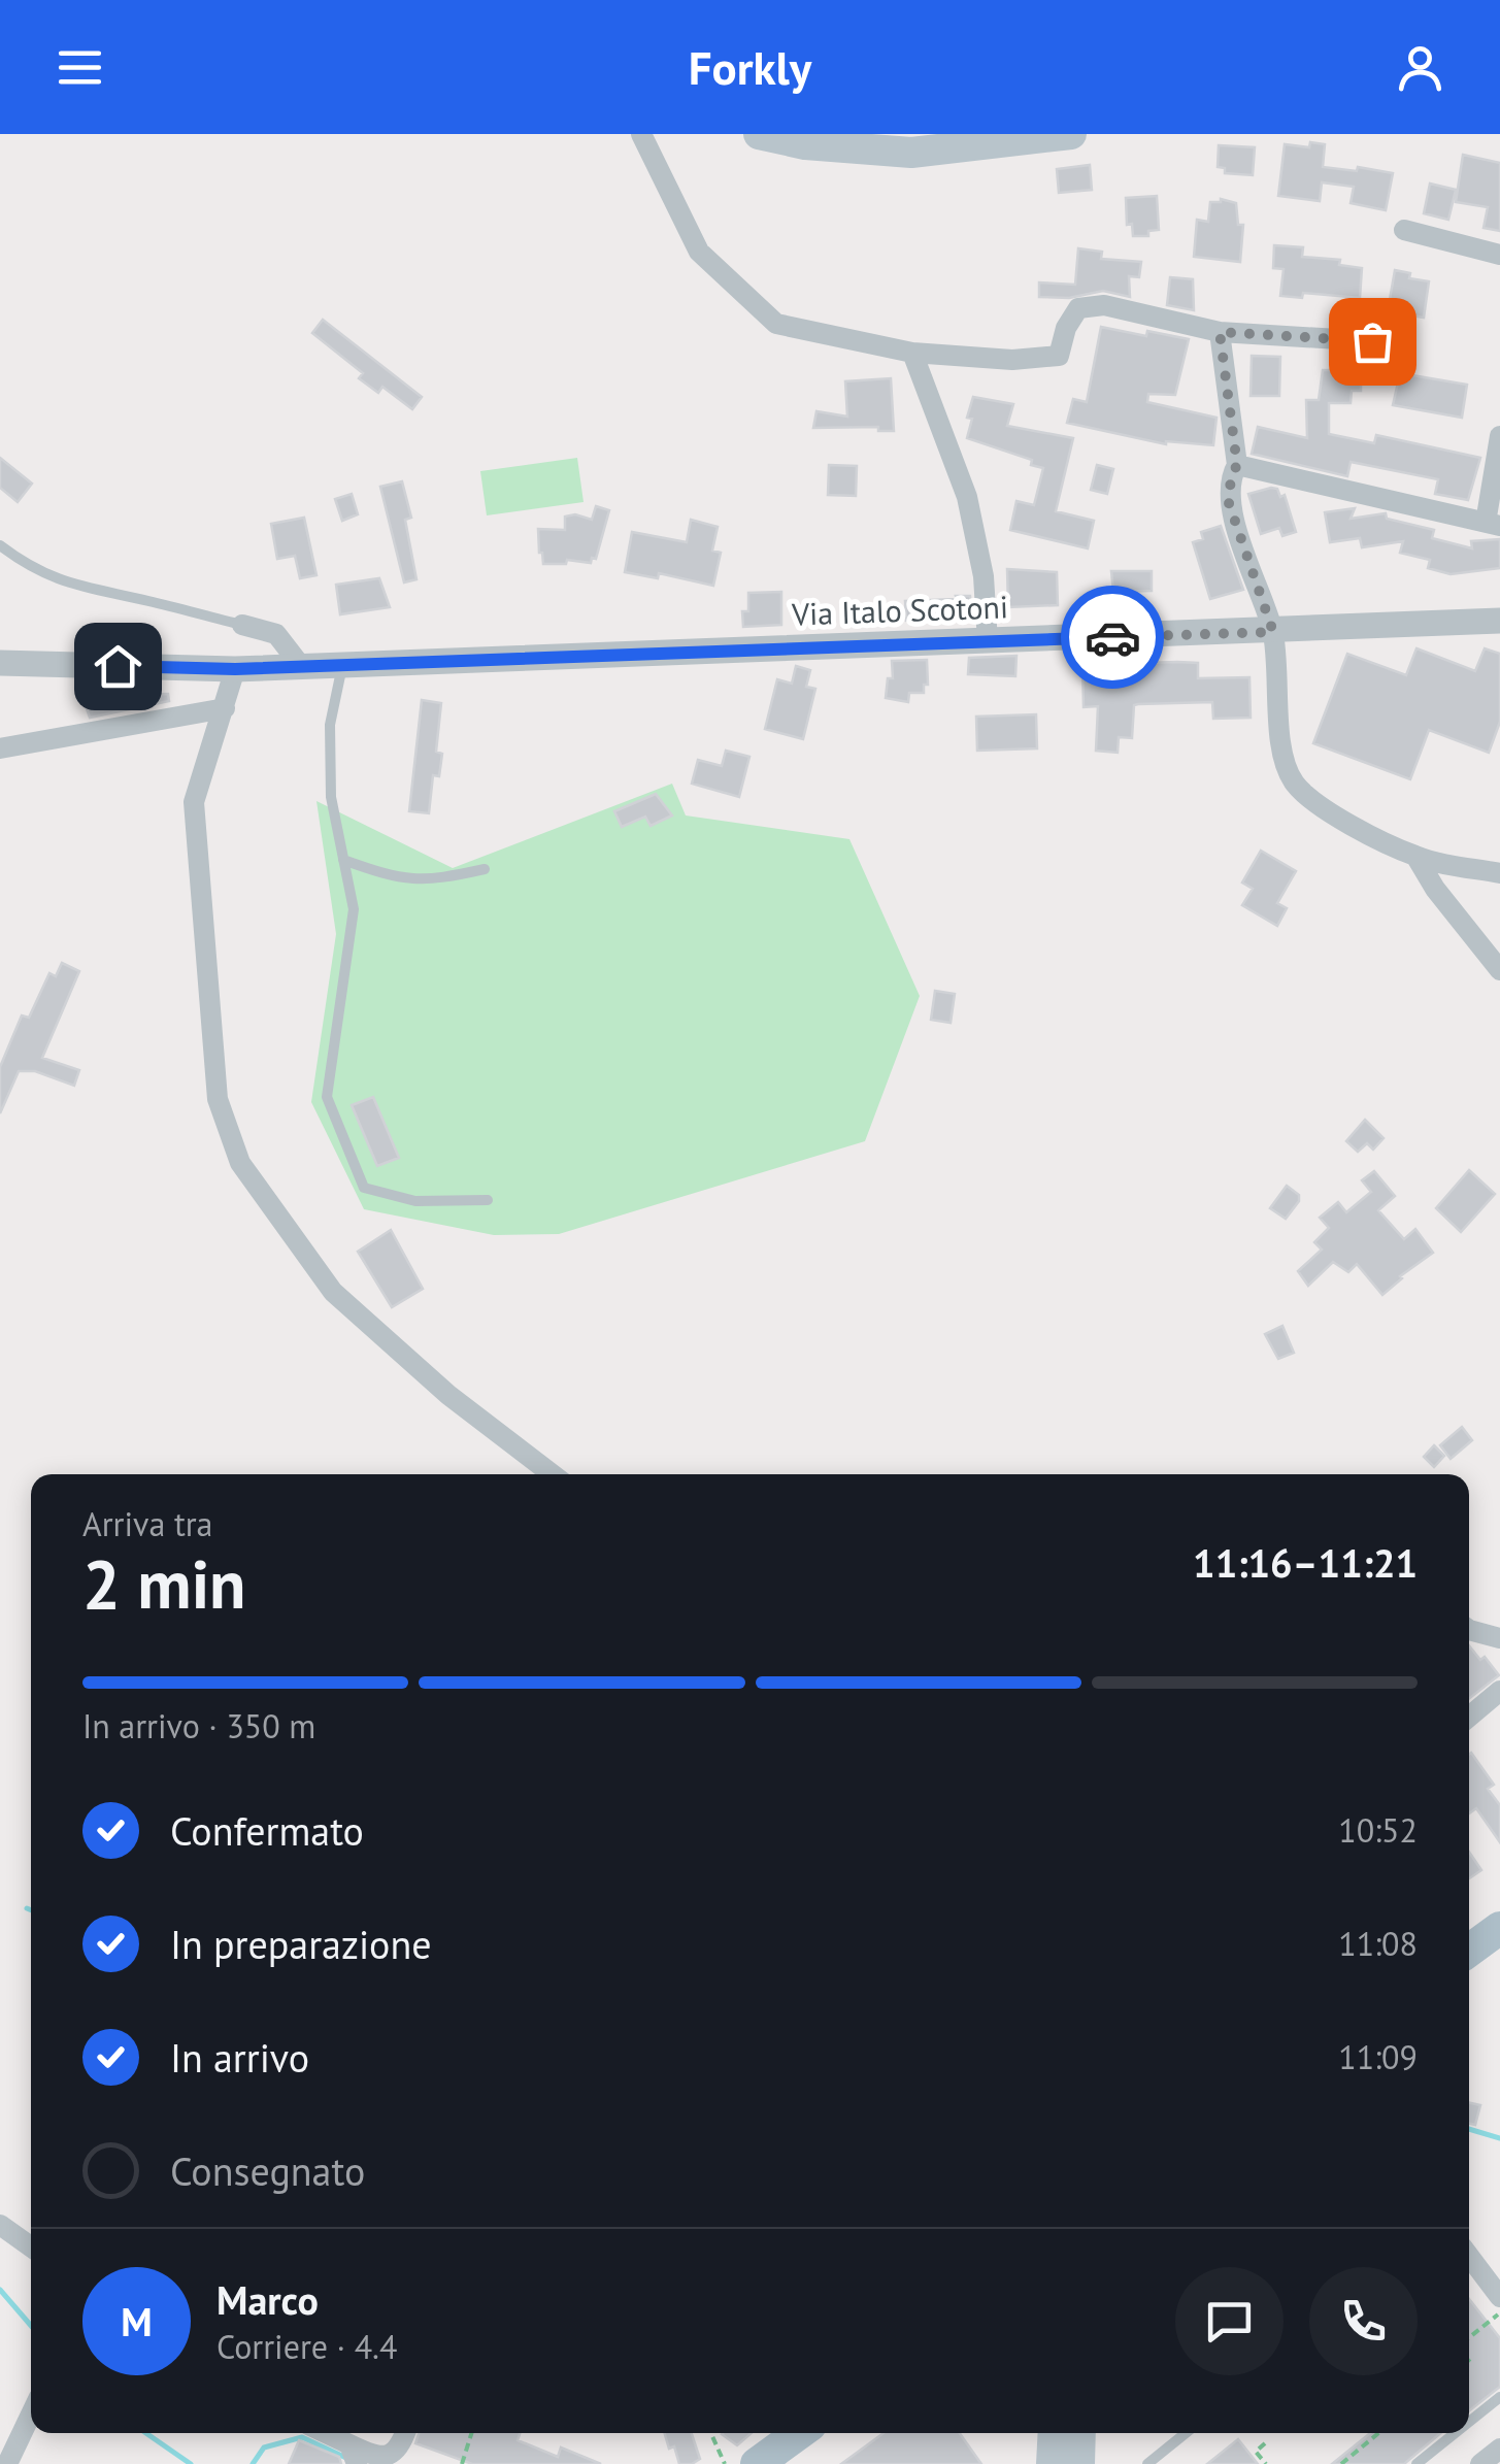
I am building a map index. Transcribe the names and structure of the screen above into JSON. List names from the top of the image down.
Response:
{
  "streets": {
    "street": ["Via Italo Scotoni"]
  },
  "page": {
    "header": "Forkly",
    "heading": ["2 min", "Arriva tra", "11:16–11:21"],
    "panel": ["Marco", "Corriere · 4.4"],
    "bar": "In arrivo · 350 m",
    "list": [
      ["Confermato", "10:52"],
      ["In preparazione", "11:08"],
      ["In arrivo", "11:09"],
      "Consegnato"
    ],
    "round": "M"
  }
}
